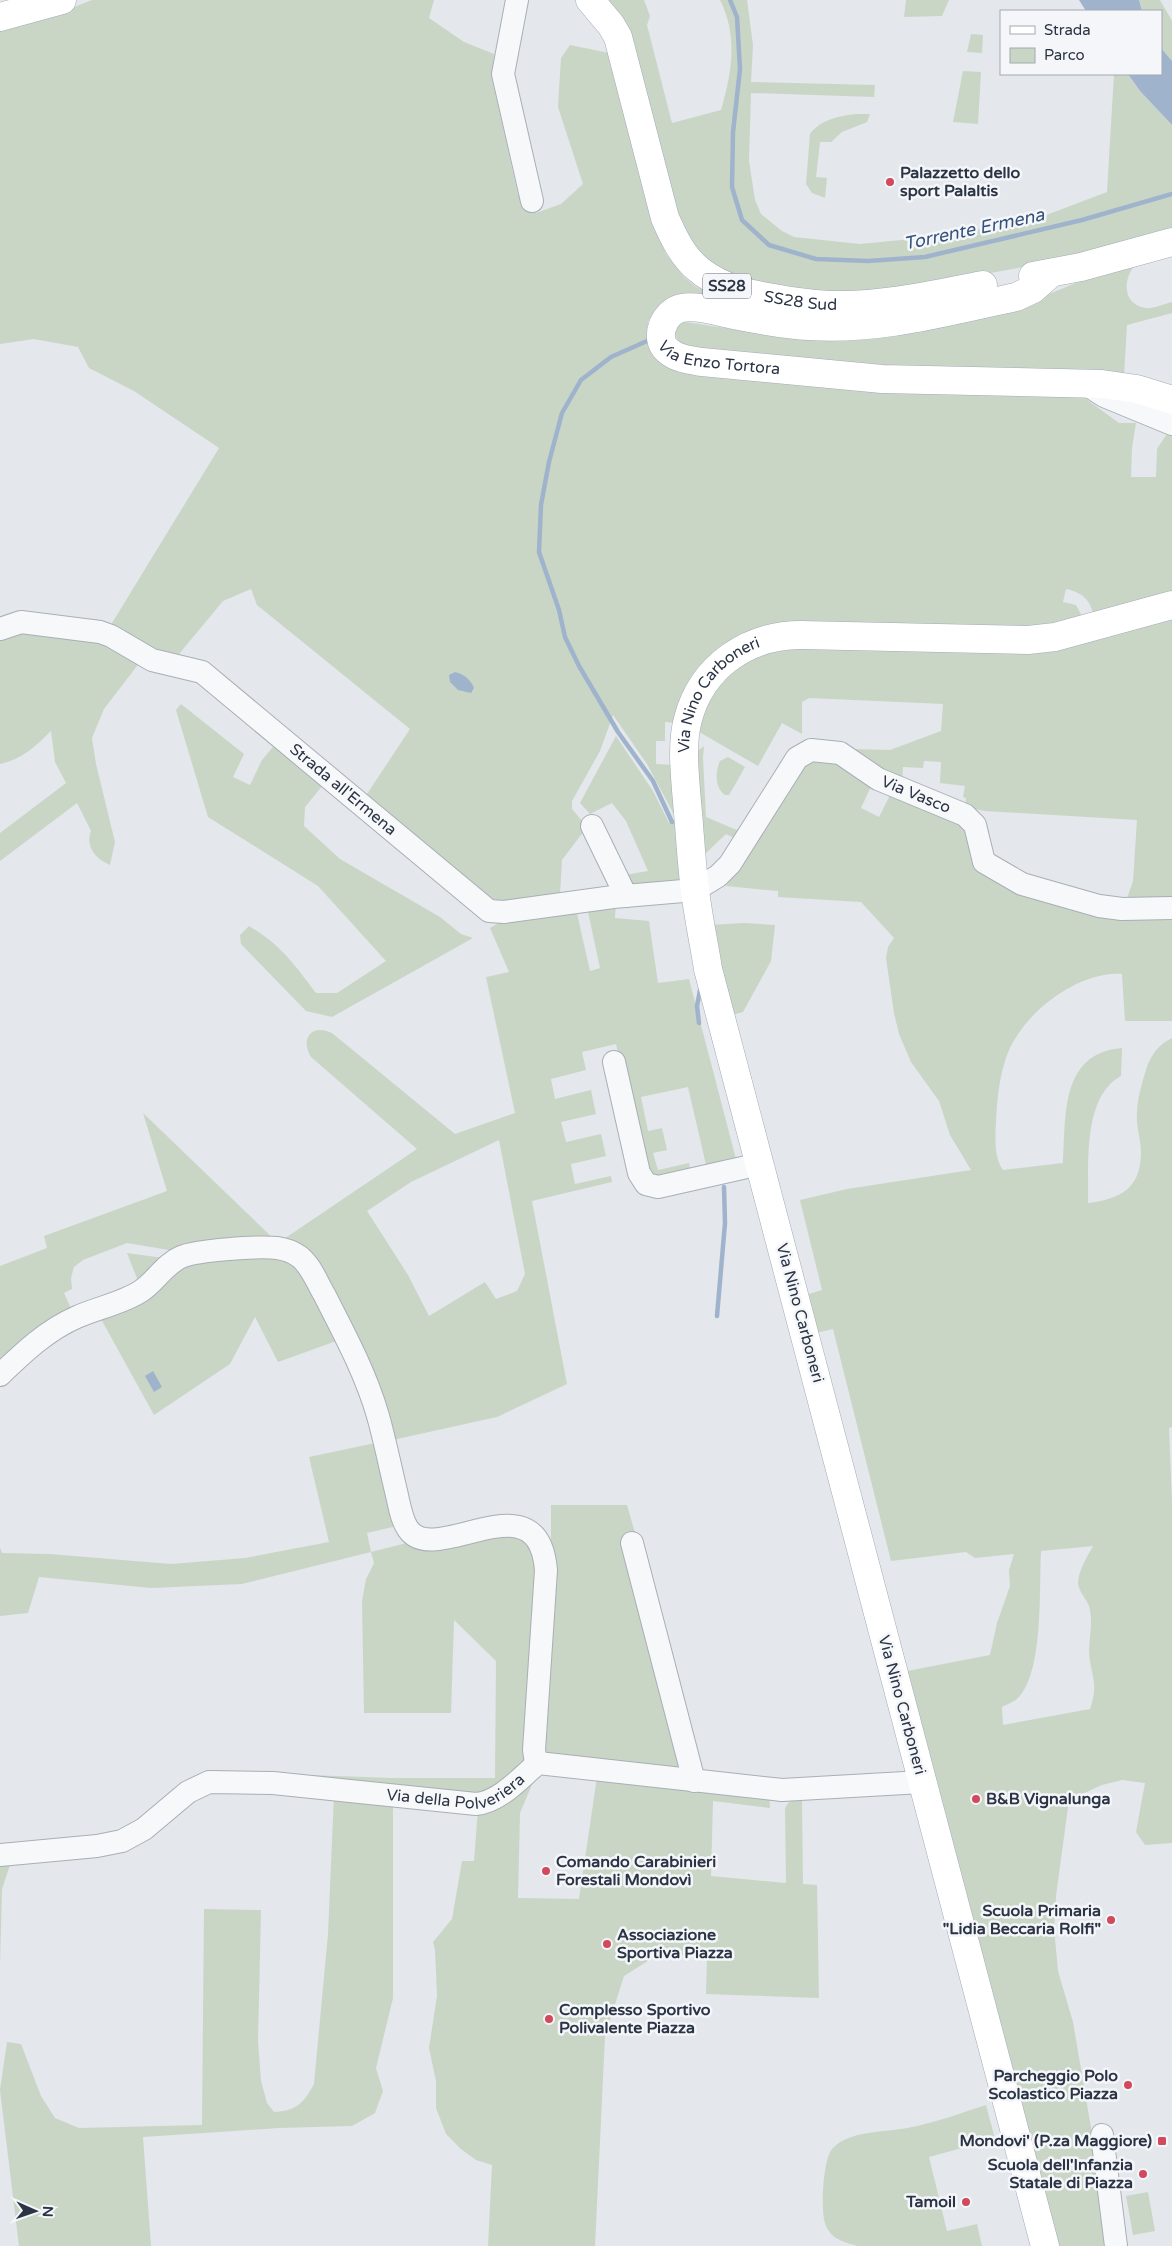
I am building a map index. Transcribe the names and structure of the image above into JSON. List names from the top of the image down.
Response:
{
  "streets": {
    "main road": [
      "SS28",
      "SS28 Sud",
      "Via Enzo Tortora",
      "Via Nino Carboneri"
    ],
    "street": ["Strada all'Ermena", "Via Vasco", "Via della Polveriera"]
  },
  "crossings": [
    ["SS28", "SS28 Sud"],
    ["SS28", "Via Enzo Tortora"],
    ["SS28 Sud", "Via Enzo Tortora"],
    ["Via Nino Carboneri", "Strada all'Ermena"],
    ["Via Nino Carboneri", "Via Vasco"],
    ["Via Nino Carboneri", "Via della Polveriera"],
    ["Strada all'Ermena", "Via Vasco"]
  ],
  "water": ["Torrente Ermena"],
  "places": {
    "other": [
      "Palazzetto dello sport PalaItis",
      "B&B Vignalunga",
      "Comando Carabinieri Forestali Mondovì",
      "Scuola Primaria \"Lidia Beccaria Rolfi\"",
      "Associazione Sportiva Piazza",
      "Complesso Sportivo Polivalente Piazza",
      "Parcheggio Polo Scolastico Piazza",
      "Scuola dell'Infanzia Statale di Piazza",
      "Tamoil"
    ],
    "transit": ["Mondovi' (P.za Maggiore)"]
  },
  "legend": ["Strada", "Parco"],
  "north": "right"
}
